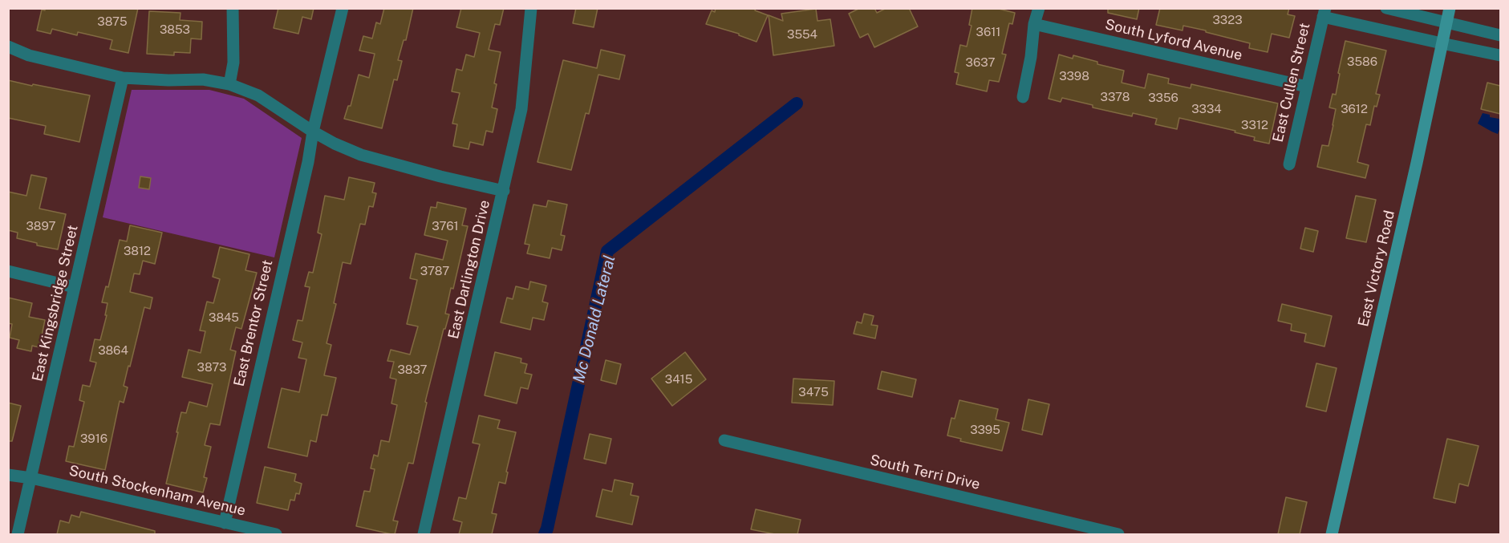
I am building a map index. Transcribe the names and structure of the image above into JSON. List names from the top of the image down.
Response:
{
  "streets": {
    "main road": ["East Victory Road"],
    "street": [
      "South Lyford Avenue",
      "East Cullen Street",
      "East Darlington Drive",
      "East Kingsbridge Street",
      "East Brentor Street",
      "South Terri Drive",
      "South Stockenham Avenue"
    ]
  },
  "crossings": [
    ["South Lyford Avenue", "East Cullen Street"],
    ["East Kingsbridge Street", "South Stockenham Avenue"],
    ["East Brentor Street", "South Stockenham Avenue"]
  ],
  "water": ["Mc Donald Lateral"],
  "house_numbers": [
    "3323",
    "3875",
    "3853",
    "3611",
    "3554",
    "3586",
    "3637",
    "3398",
    "3378",
    "3356",
    "3334",
    "3612",
    "3312",
    "3897",
    "3761",
    "3812",
    "3787",
    "3845",
    "3864",
    "3873",
    "3837",
    "3415",
    "3475",
    "3395",
    "3916"
  ]
}
